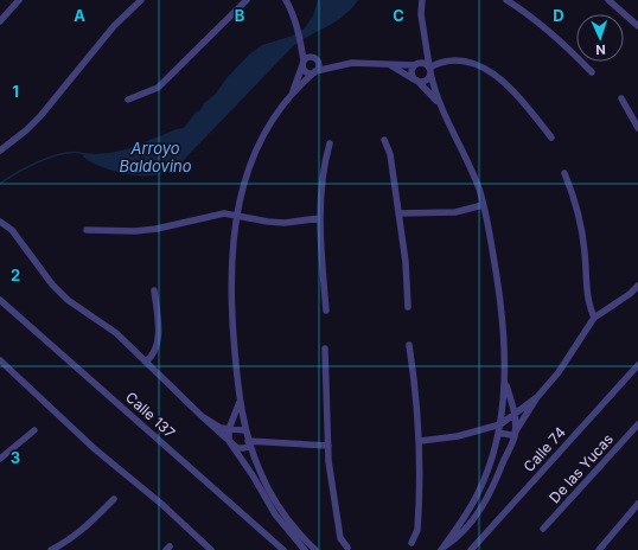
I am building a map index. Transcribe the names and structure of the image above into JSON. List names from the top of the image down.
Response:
{
  "streets": {
    "street": ["Calle 137", "Calle 74", "De las Yucas"]
  },
  "water": ["Arroyo Baldovino"],
  "north": "bottom",
  "grid": {
    "columns": [
      "A",
      "B",
      "C",
      "D"
    ],
    "rows": ["1", "2", "3"]
  }
}
